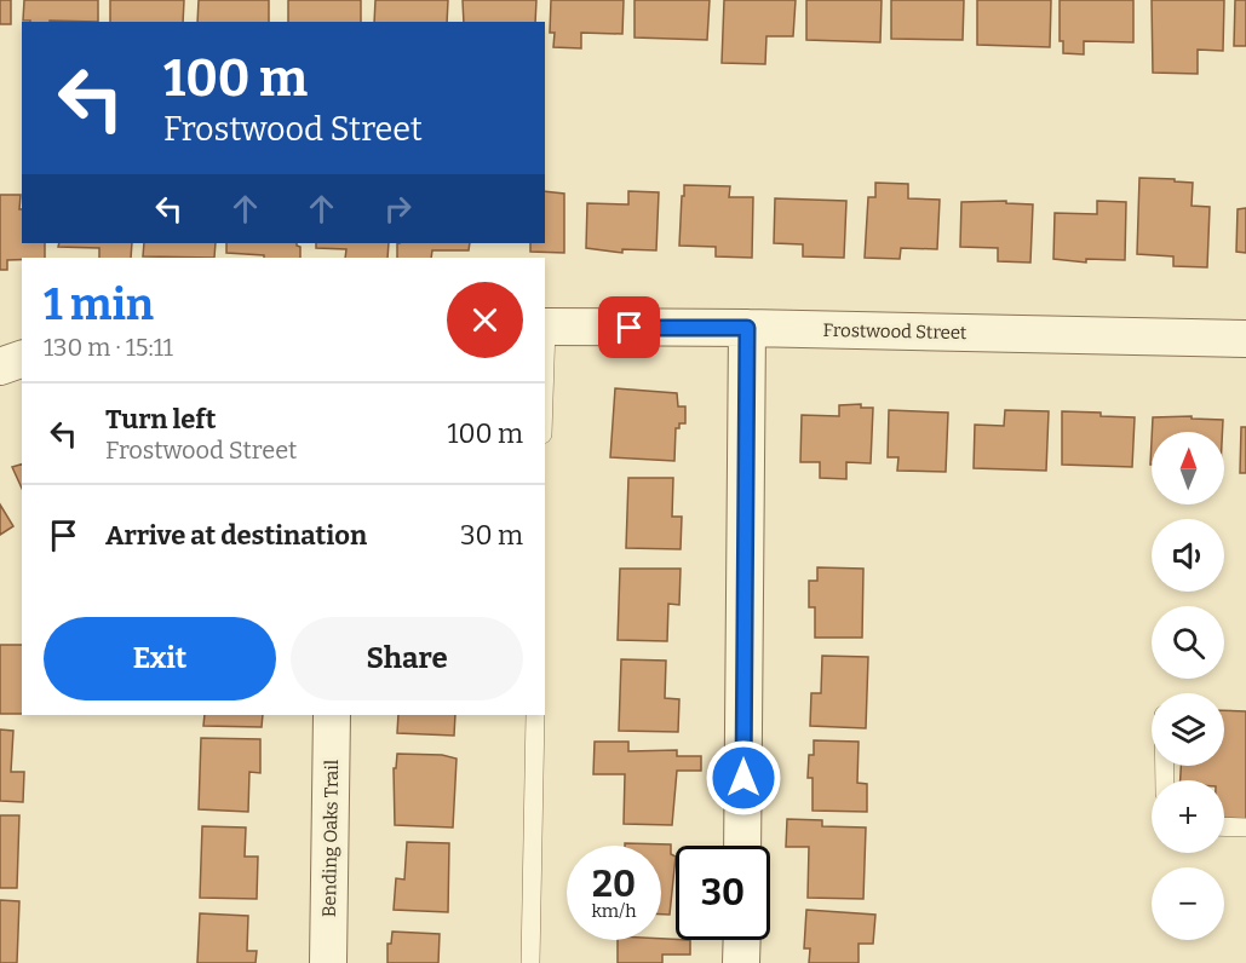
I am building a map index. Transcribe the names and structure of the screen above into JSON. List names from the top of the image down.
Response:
{
  "streets": {
    "street": ["Frostwood Street", "Bending Oaks Trail"]
  },
  "north": "top",
  "page": {
    "turn": ["100 m", "Frostwood Street"],
    "heading": ["1 min", "130 m · 15:11"],
    "list": [
      {
        "name": "Turn left",
        "note": "Frostwood Street",
        "value": "100 m"
      },
      {
        "name": "Arrive at destination",
        "value": "30 m"
      }
    ],
    "map_buttons": ["+", "−"],
    "buttons": ["Exit", "Share"],
    "speed": "20 km/h",
    "limit": "30"
  }
}
